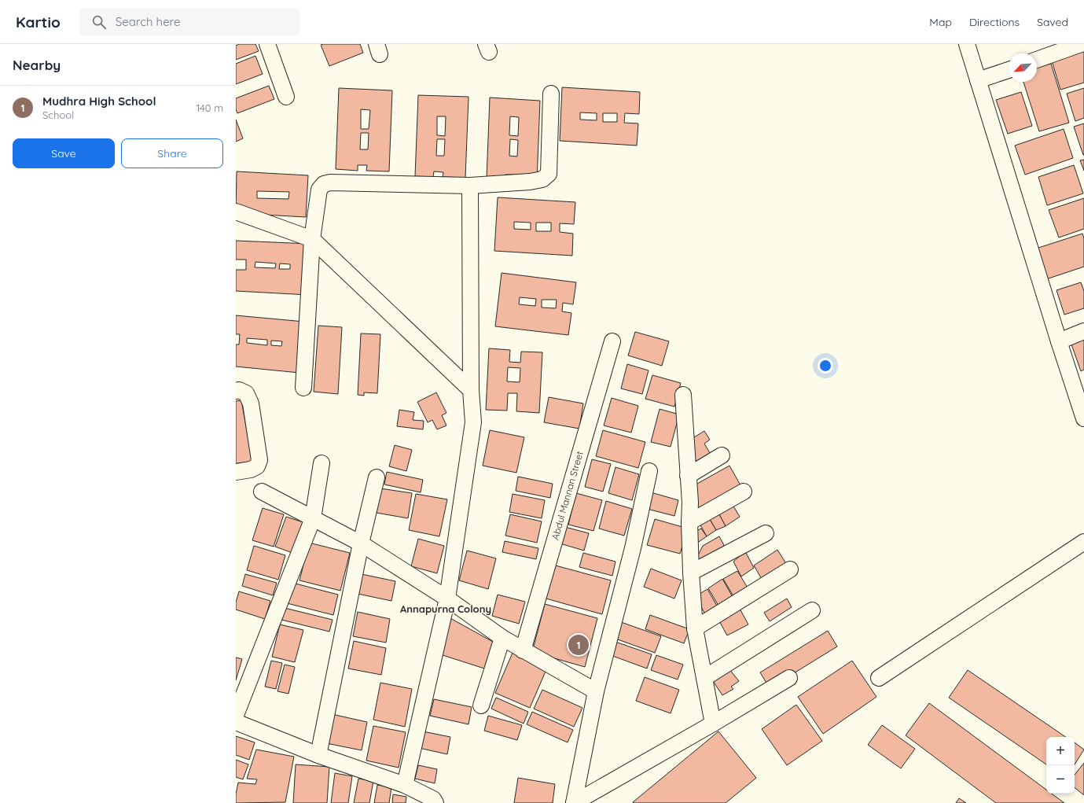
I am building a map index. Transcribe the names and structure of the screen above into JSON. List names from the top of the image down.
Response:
{
  "streets": {
    "street": ["Abdul Mannan Street"]
  },
  "districts": ["Annapurna Colony"],
  "north": "bottom left",
  "page": {
    "header": "Kartio",
    "search": "Search here",
    "nav": ["Map", "Directions", "Saved"],
    "heading": "Nearby",
    "list": [
      {
        "mark": "1",
        "name": "Mudhra High School",
        "note": "School",
        "value": "140 m"
      }
    ],
    "buttons": ["Save", "Share"],
    "pins": "1",
    "map_buttons": ["+", "−"]
  }
}
